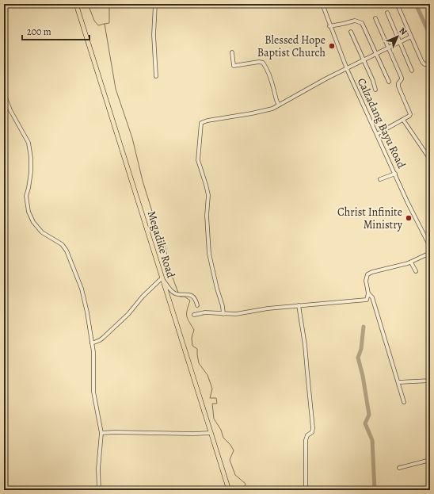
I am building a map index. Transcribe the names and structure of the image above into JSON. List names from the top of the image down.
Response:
{
  "streets": {
    "main road": ["Megadike Road"],
    "street": ["Calzadang Bayu Road"]
  },
  "places": ["Blessed Hope Baptist Church", "Christ Infinite Ministry"],
  "scale_bar": "200 m",
  "north": "top right"
}
